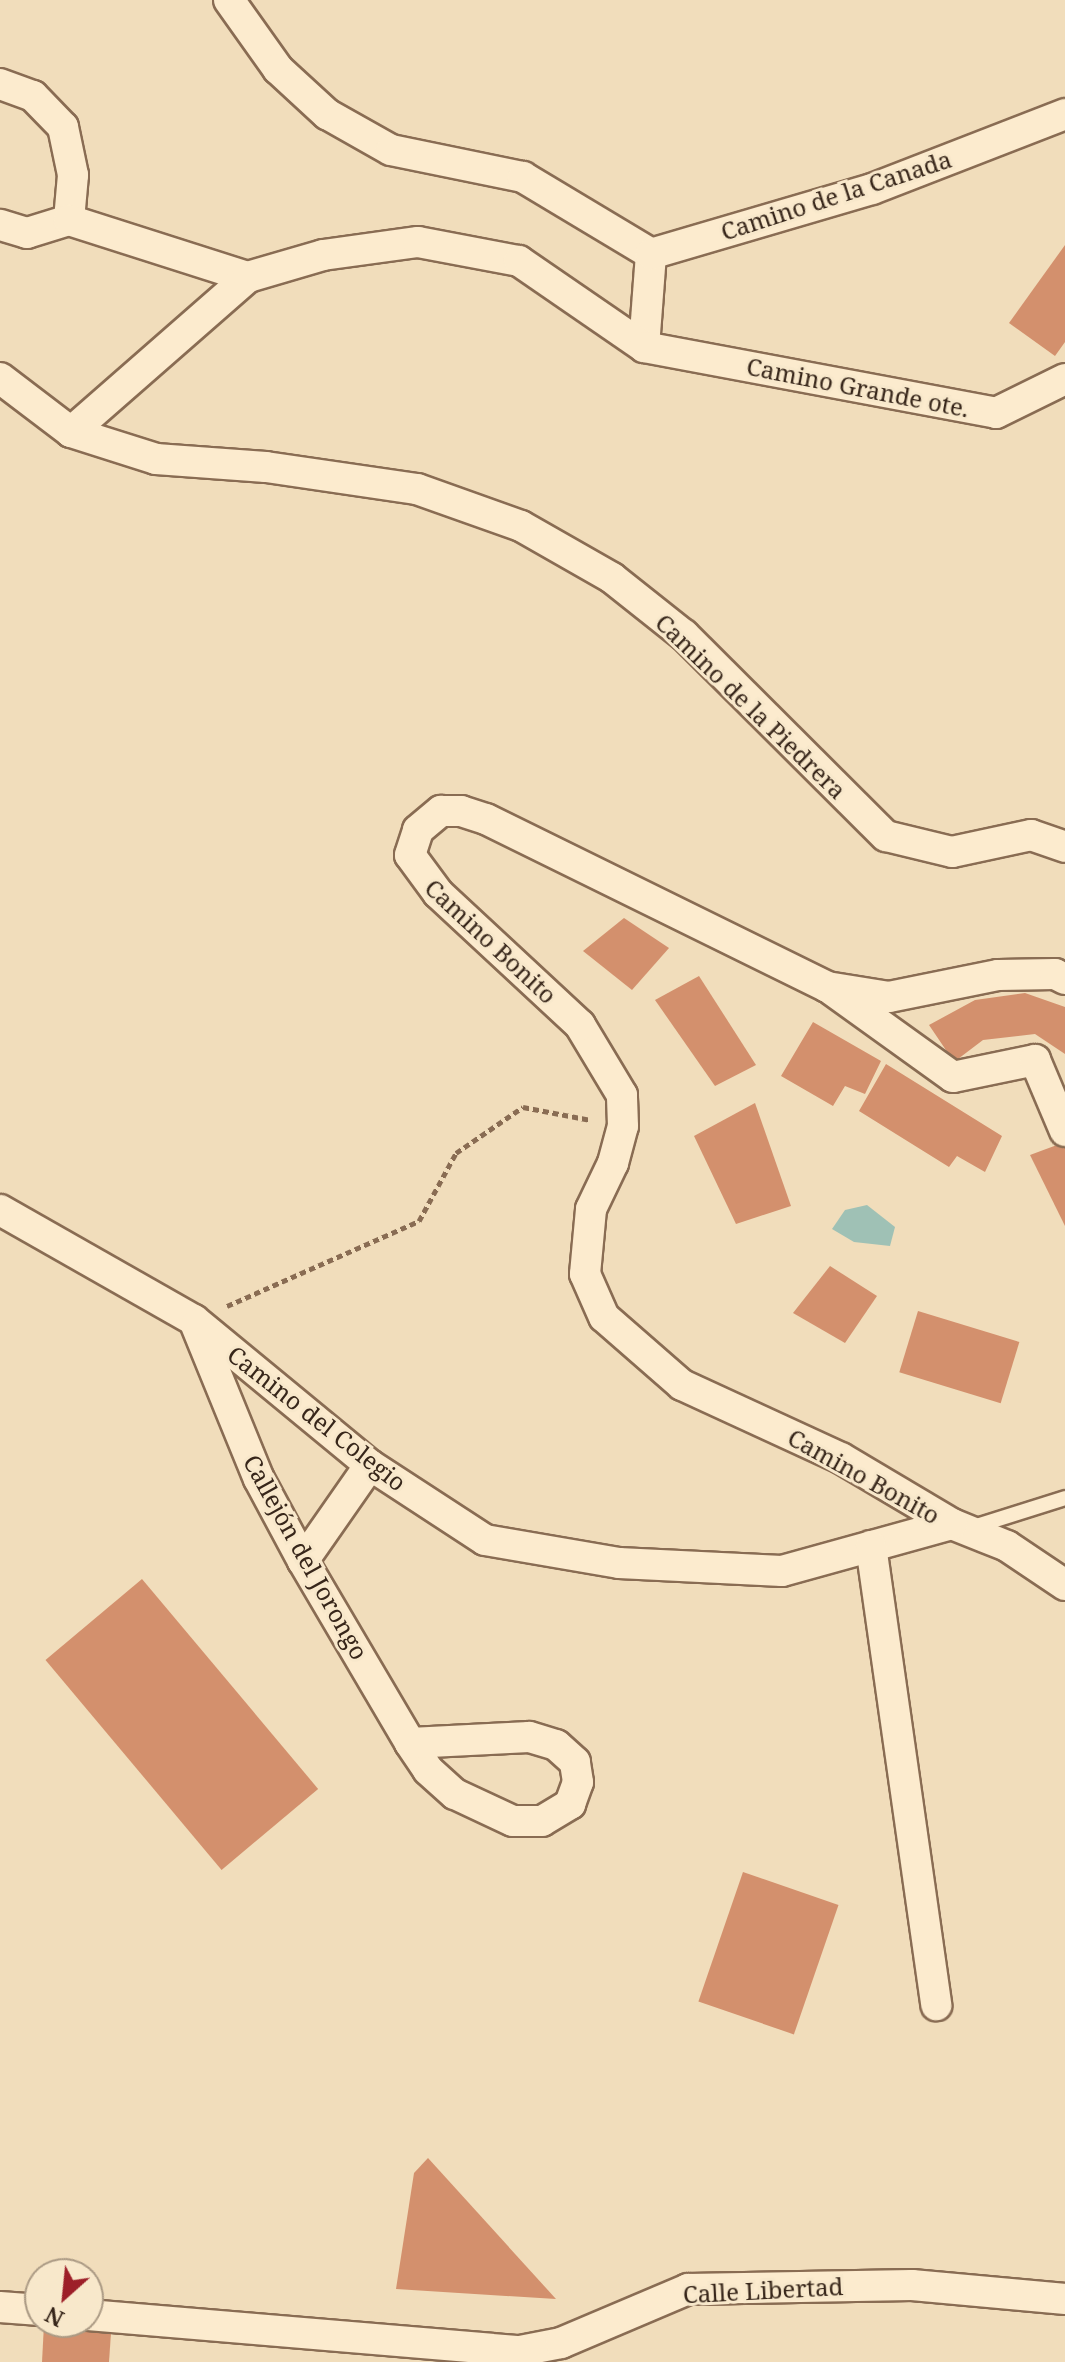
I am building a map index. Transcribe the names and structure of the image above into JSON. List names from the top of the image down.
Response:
{
  "streets": {
    "street": [
      "Camino de la Canada",
      "Camino Grande ote.",
      "Camino de la Piedrera",
      "Camino Bonito",
      "Camino del Colegio",
      "Callejón del Jorongo",
      "Calle Libertad"
    ]
  },
  "crossings": [
    ["Camino Bonito", "Camino del Colegio"],
    ["Camino del Colegio", "Callejón del Jorongo"]
  ],
  "north": "bottom left"
}
